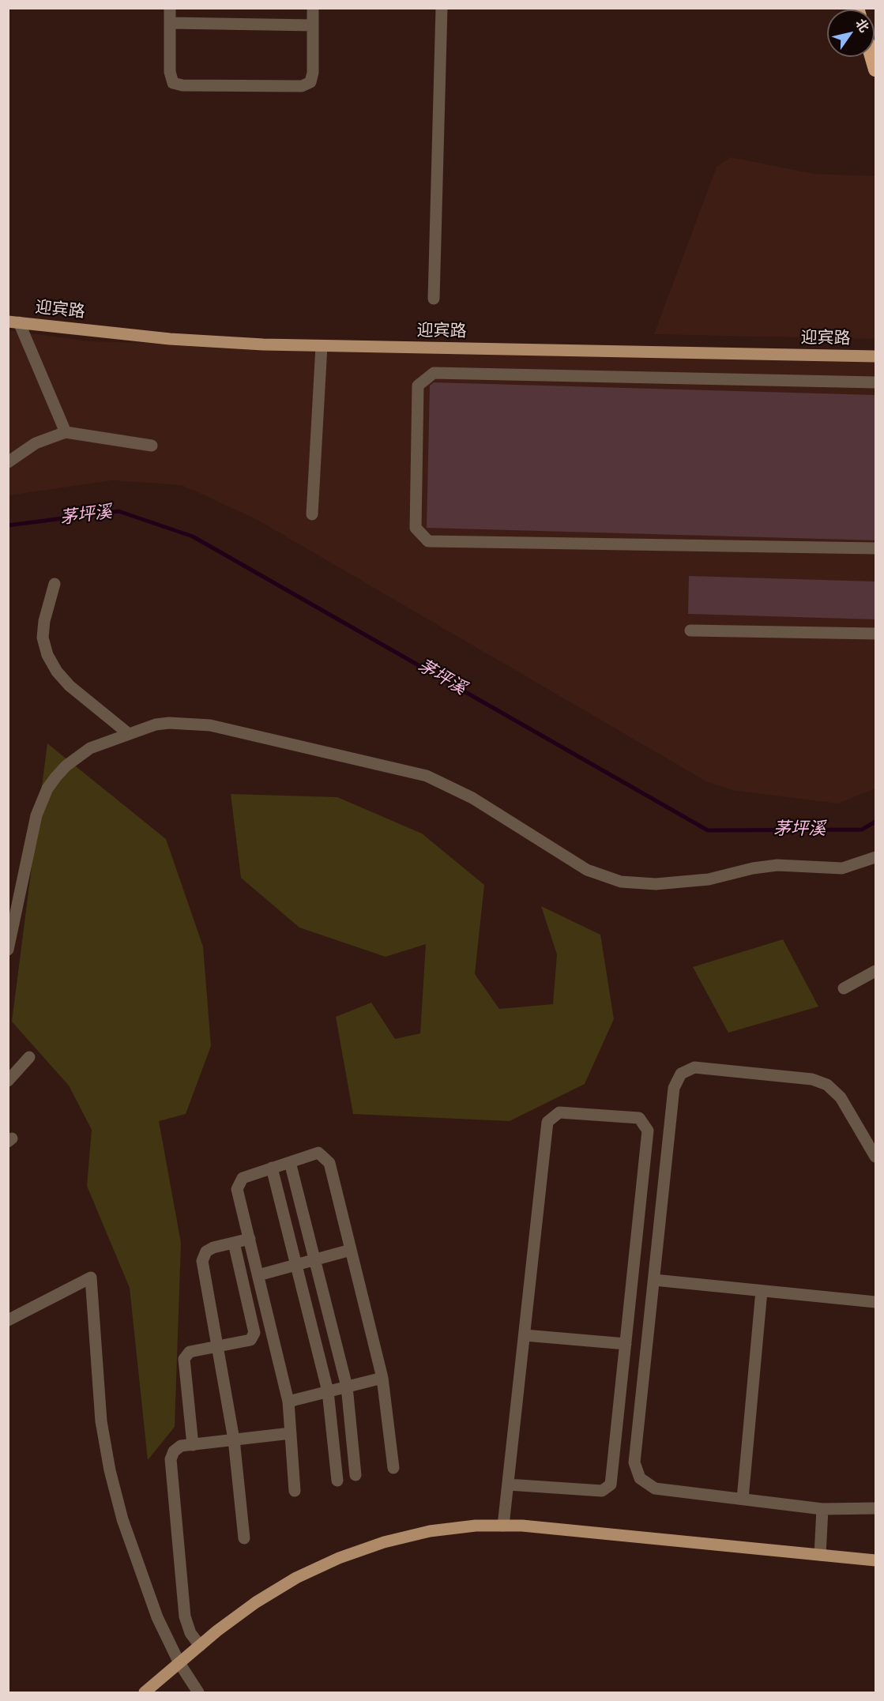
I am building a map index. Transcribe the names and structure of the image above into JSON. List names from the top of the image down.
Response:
{
  "streets": {
    "main road": ["迎宾路"]
  },
  "water": ["茅坪溪"],
  "north": "top right"
}
